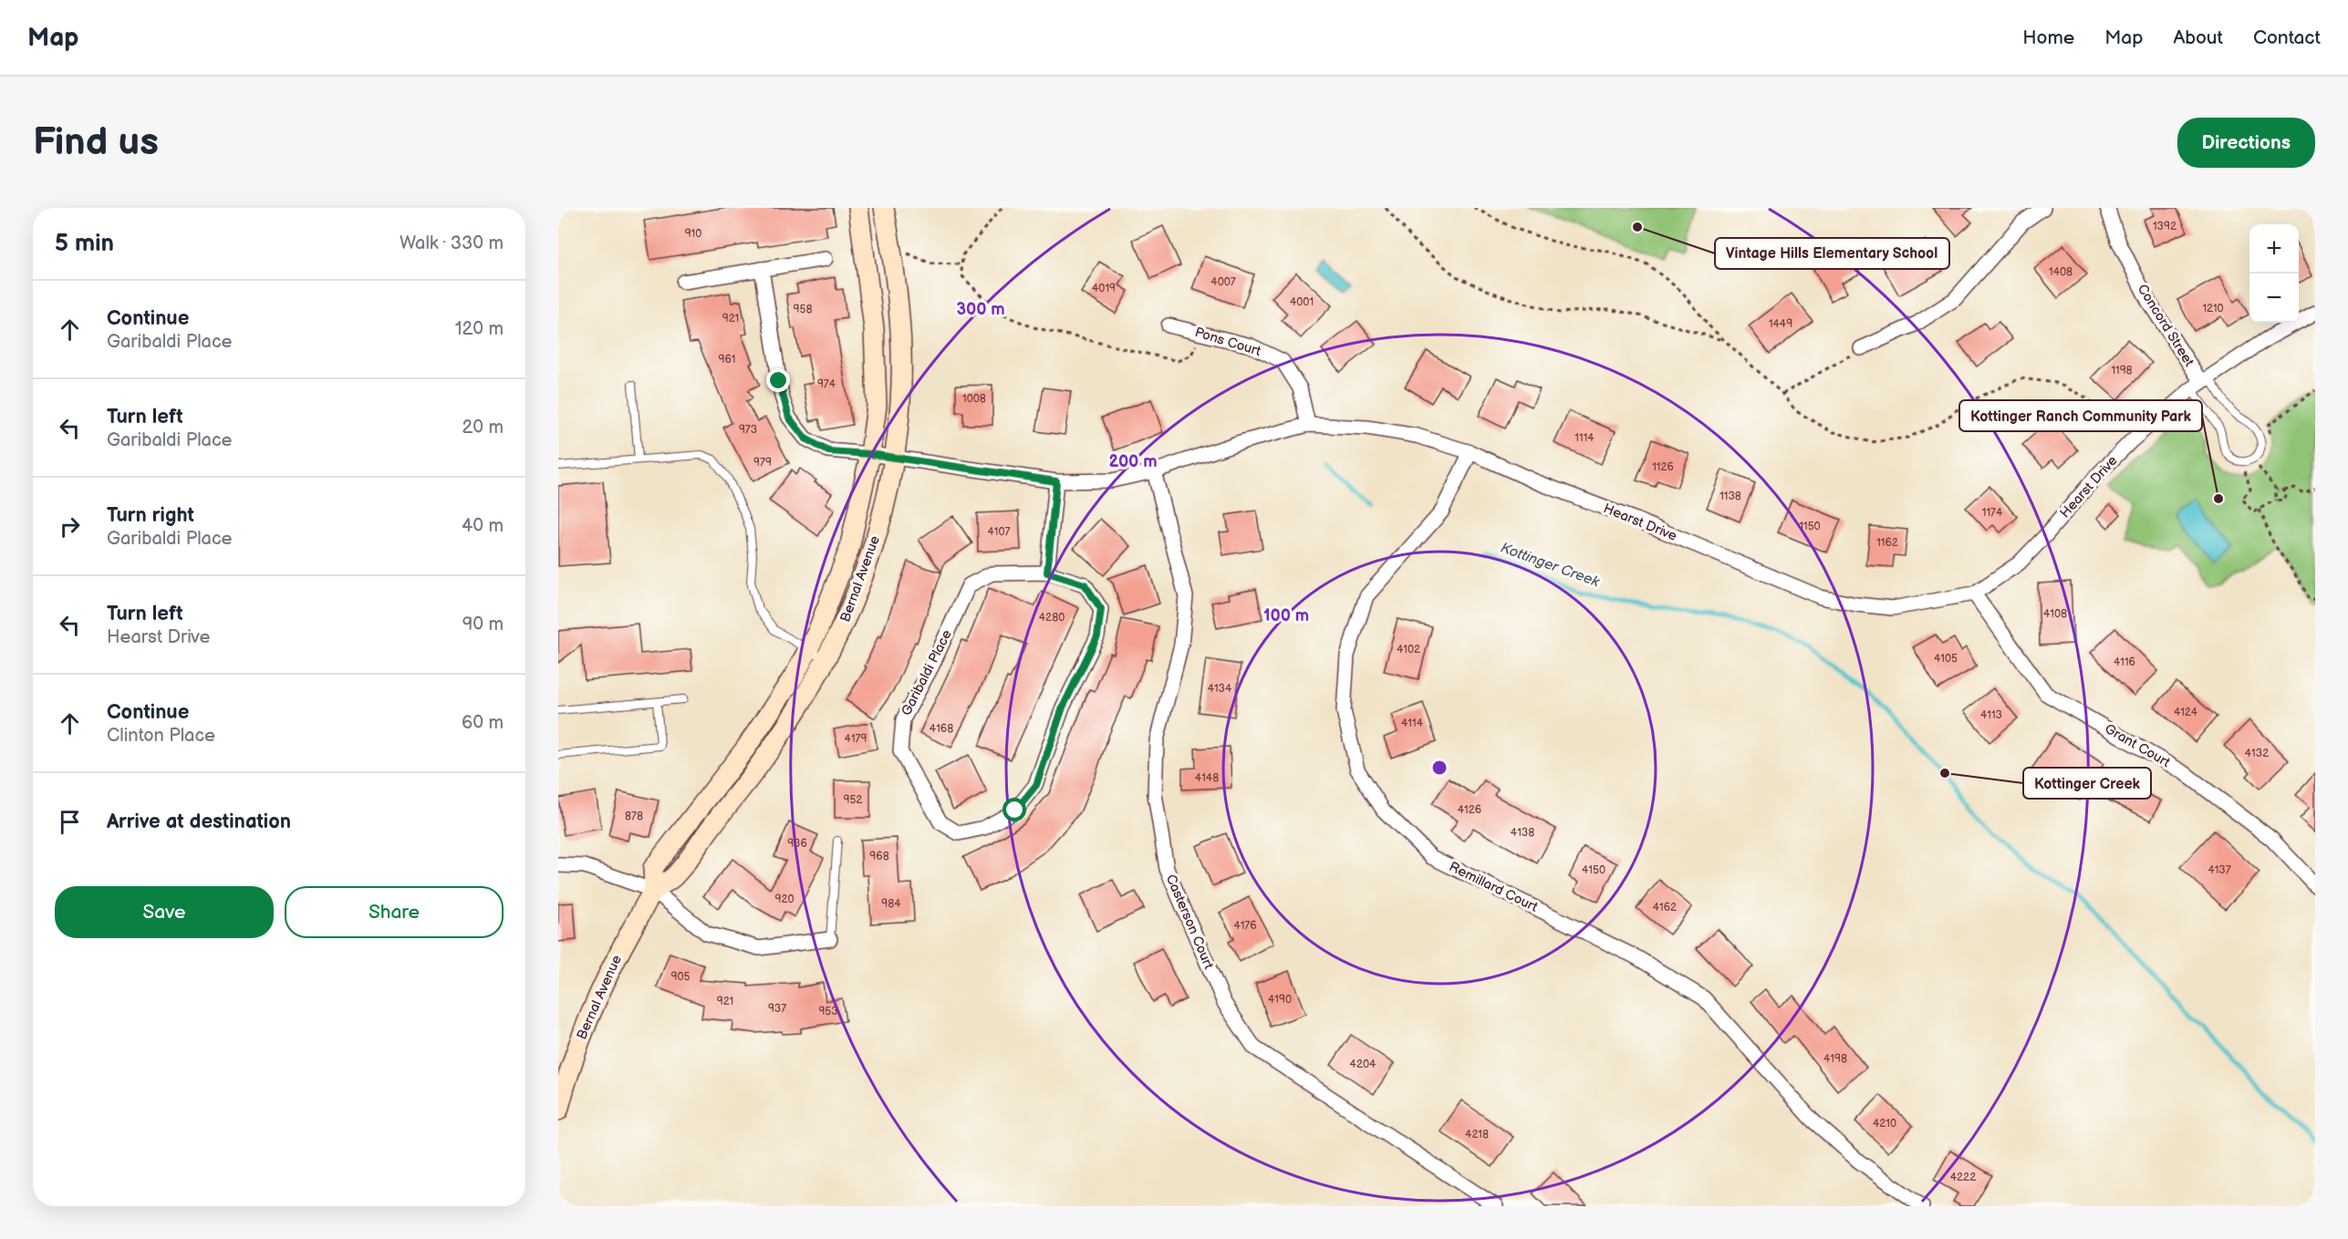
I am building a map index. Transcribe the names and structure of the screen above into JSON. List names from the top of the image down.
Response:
{
  "streets": {
    "main road": ["Bernal Avenue"],
    "street": [
      "Concord Street",
      "Pons Court",
      "Hearst Drive",
      "Garibaldi Place",
      "Grant Court",
      "Remillard Court",
      "Casterson Court"
    ]
  },
  "crossings": [
    ["Concord Street", "Hearst Drive"],
    ["Pons Court", "Hearst Drive"],
    ["Hearst Drive", "Bernal Avenue"],
    ["Hearst Drive", "Grant Court"],
    ["Hearst Drive", "Remillard Court"],
    ["Hearst Drive", "Casterson Court"]
  ],
  "water": ["Kottinger Creek"],
  "places": ["Vintage Hills Elementary School", "Kottinger Ranch Community Park", "Kottinger Creek"],
  "house_numbers": [
    "1392",
    "910",
    "1408",
    "4007",
    "4019",
    "4001",
    "1210",
    "958",
    "921",
    "1449",
    "961",
    "1198",
    "974",
    "1008",
    "973",
    "1114",
    "979",
    "1126",
    "1138",
    "1174",
    "1150",
    "4107",
    "1162",
    "4108",
    "4280",
    "4102",
    "4105",
    "4116",
    "4134",
    "4124",
    "4113",
    "4114",
    "4168",
    "4179",
    "4132",
    "4148",
    "952",
    "4126",
    "878",
    "4138",
    "936",
    "968",
    "4150",
    "4137",
    "920",
    "984",
    "4162",
    "4176",
    "905",
    "4190",
    "921",
    "937",
    "953",
    "4198",
    "4204",
    "4210",
    "4218",
    "4222"
  ],
  "page": {
    "header": "Map",
    "nav": [
      "Home",
      "Map",
      "About",
      "Contact"
    ],
    "buttons": [
      "Directions",
      ["Save", "Share"]
    ],
    "title": "Find us",
    "heading": ["5 min", "Walk · 330 m"],
    "map_buttons": ["+", "−"],
    "list": [
      ["Continue", "Garibaldi Place", "120 m"],
      ["Turn left", "Garibaldi Place", "20 m"],
      ["Turn right", "Garibaldi Place", "40 m"],
      ["Turn left", "Hearst Drive", "90 m"],
      ["Continue", "Clinton Place", "60 m"],
      "Arrive at destination"
    ]
  },
  "rings": ["300 m", "200 m", "100 m"]
}
